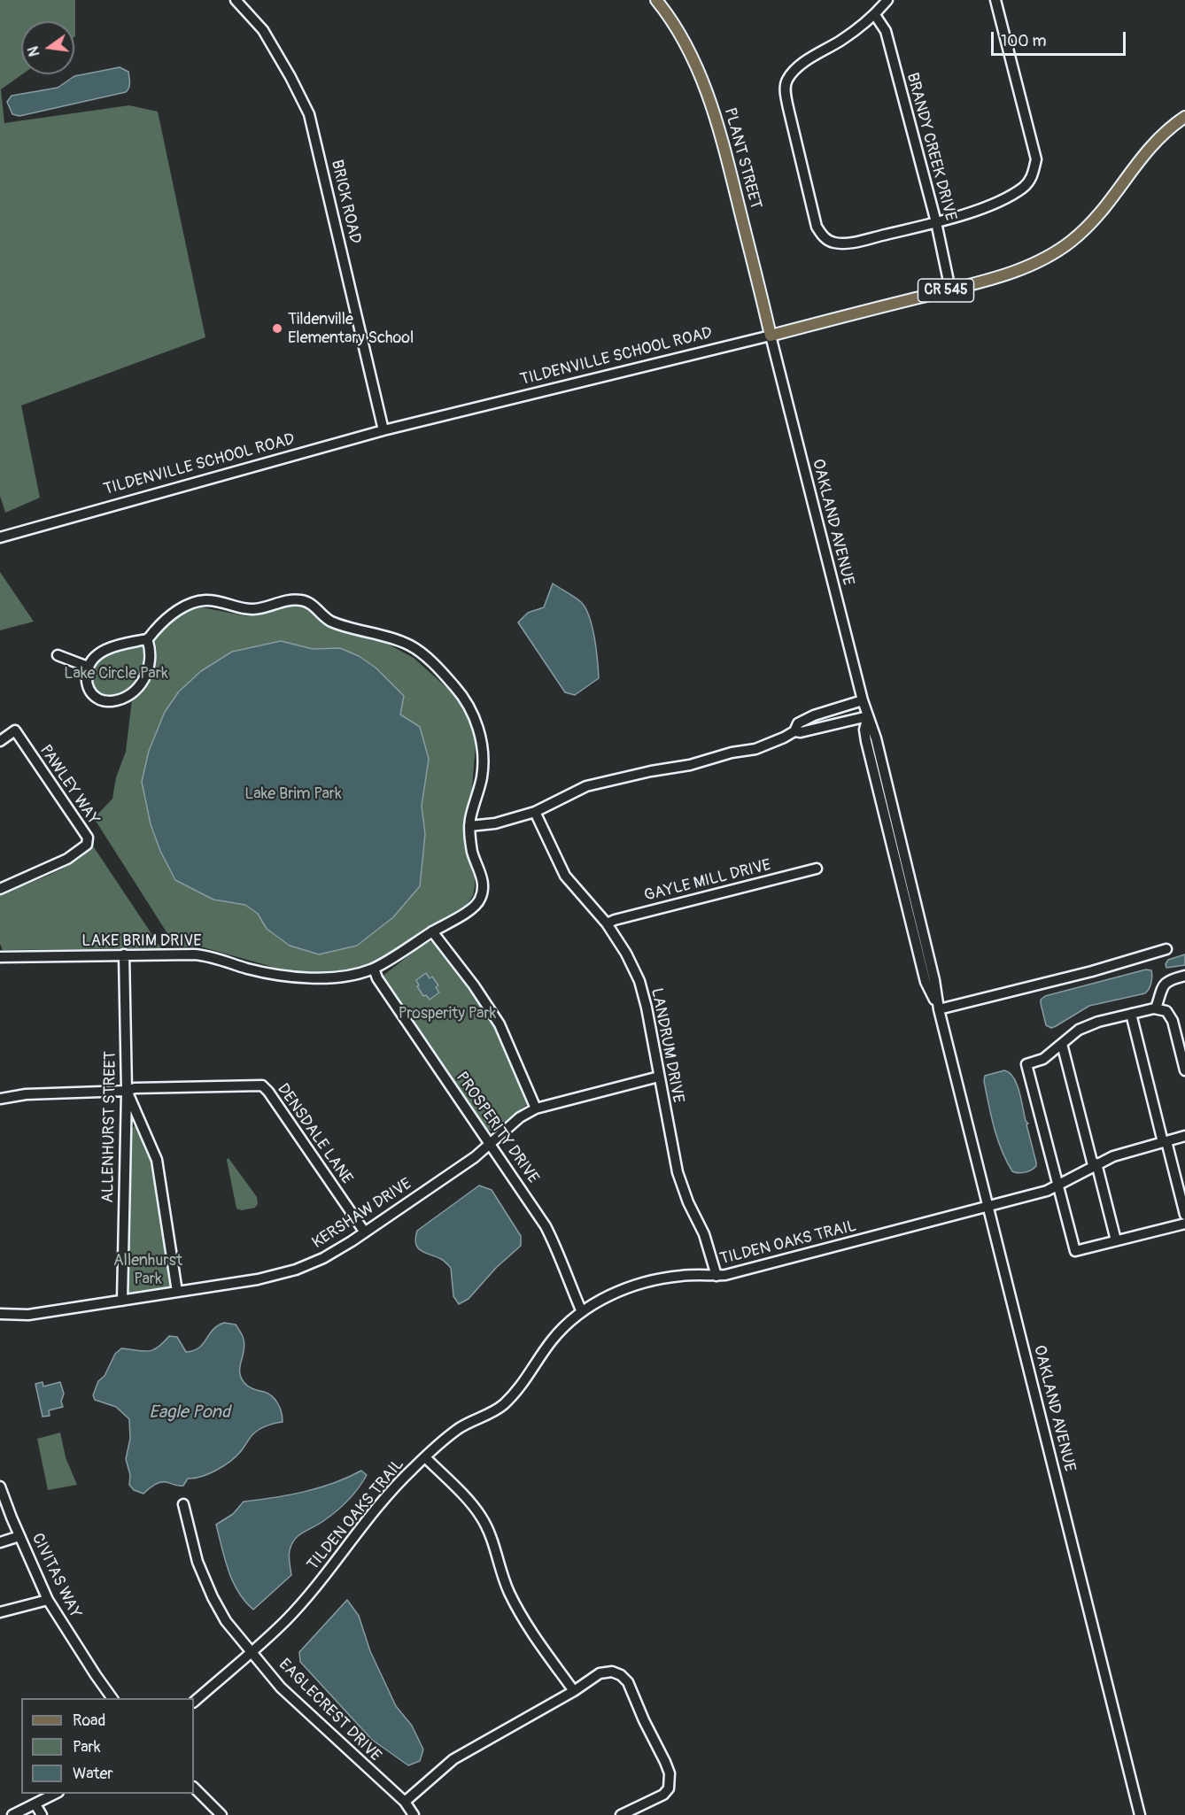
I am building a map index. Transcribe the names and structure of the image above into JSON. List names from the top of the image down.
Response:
{
  "streets": {
    "main road": ["PLANT STREET", "CR 545", "TILDENVILLE SCHOOL ROAD"],
    "street": [
      "BRANDY CREEK DRIVE",
      "BRICK ROAD",
      "OAKLAND AVENUE",
      "PAWLEY WAY",
      "GAYLE MILL DRIVE",
      "LAKE BRIM DRIVE",
      "LANDRUM DRIVE",
      "ALLENHURST STREET",
      "PROSPERITY DRIVE",
      "DENSDALE LANE",
      "KERSHAW DRIVE",
      "TILDEN OAKS TRAIL",
      "CIVITAS WAY",
      "EAGLECREST DRIVE"
    ]
  },
  "crossings": [
    ["BRANDY CREEK DRIVE", "TILDENVILLE SCHOOL ROAD"],
    ["PLANT STREET", "TILDENVILLE SCHOOL ROAD"],
    ["PLANT STREET", "OAKLAND AVENUE"],
    ["BRICK ROAD", "TILDENVILLE SCHOOL ROAD"],
    ["TILDENVILLE SCHOOL ROAD", "OAKLAND AVENUE"],
    ["OAKLAND AVENUE", "TILDEN OAKS TRAIL"],
    ["GAYLE MILL DRIVE", "LANDRUM DRIVE"],
    ["LAKE BRIM DRIVE", "ALLENHURST STREET"],
    ["LAKE BRIM DRIVE", "PROSPERITY DRIVE"],
    ["LANDRUM DRIVE", "TILDEN OAKS TRAIL"],
    ["ALLENHURST STREET", "DENSDALE LANE"],
    ["ALLENHURST STREET", "KERSHAW DRIVE"],
    ["PROSPERITY DRIVE", "KERSHAW DRIVE"],
    ["PROSPERITY DRIVE", "TILDEN OAKS TRAIL"],
    ["DENSDALE LANE", "KERSHAW DRIVE"],
    ["TILDEN OAKS TRAIL", "EAGLECREST DRIVE"]
  ],
  "water": ["Eagle Pond"],
  "parks": [
    "Lake Circle Park",
    "Lake Brim Park",
    "Prosperity Park",
    "Allenhurst Park"
  ],
  "places": ["Tildenville Elementary School"],
  "legend": ["Road", "Park", "Water"],
  "scale_bar": "100 m",
  "north": "left"
}
